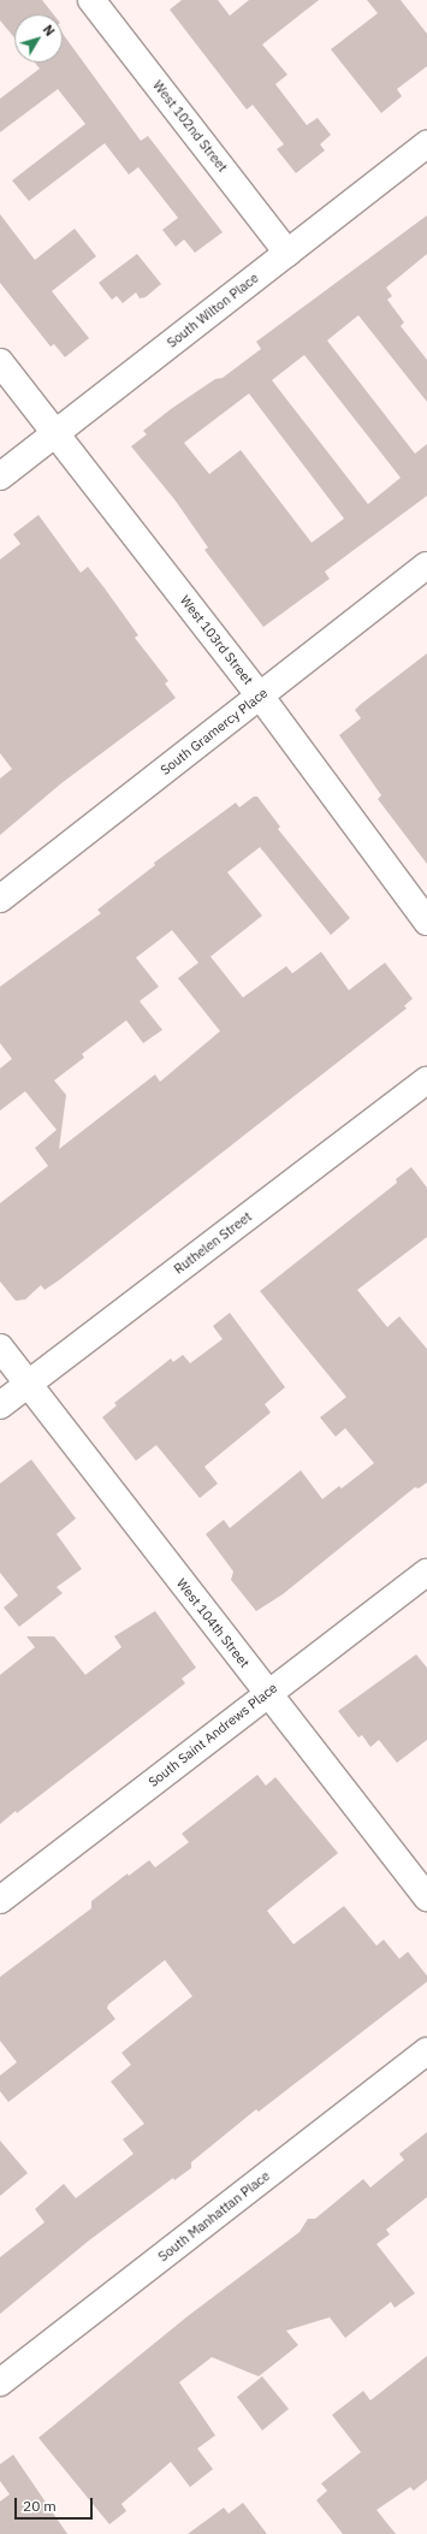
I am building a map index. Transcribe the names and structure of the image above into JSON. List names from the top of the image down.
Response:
{
  "streets": {
    "street": [
      "West 102nd Street",
      "South Wilton Place",
      "West 103rd Street",
      "South Gramercy Place",
      "Ruthelen Street",
      "West 104th Street",
      "South Saint Andrews Place",
      "South Manhattan Place"
    ]
  },
  "crossings": [
    ["West 102nd Street", "South Wilton Place"],
    ["South Wilton Place", "West 103rd Street"],
    ["West 103rd Street", "South Gramercy Place"],
    ["Ruthelen Street", "West 104th Street"],
    ["West 104th Street", "South Saint Andrews Place"]
  ],
  "scale_bar": "20 m",
  "north": "top right"
}
